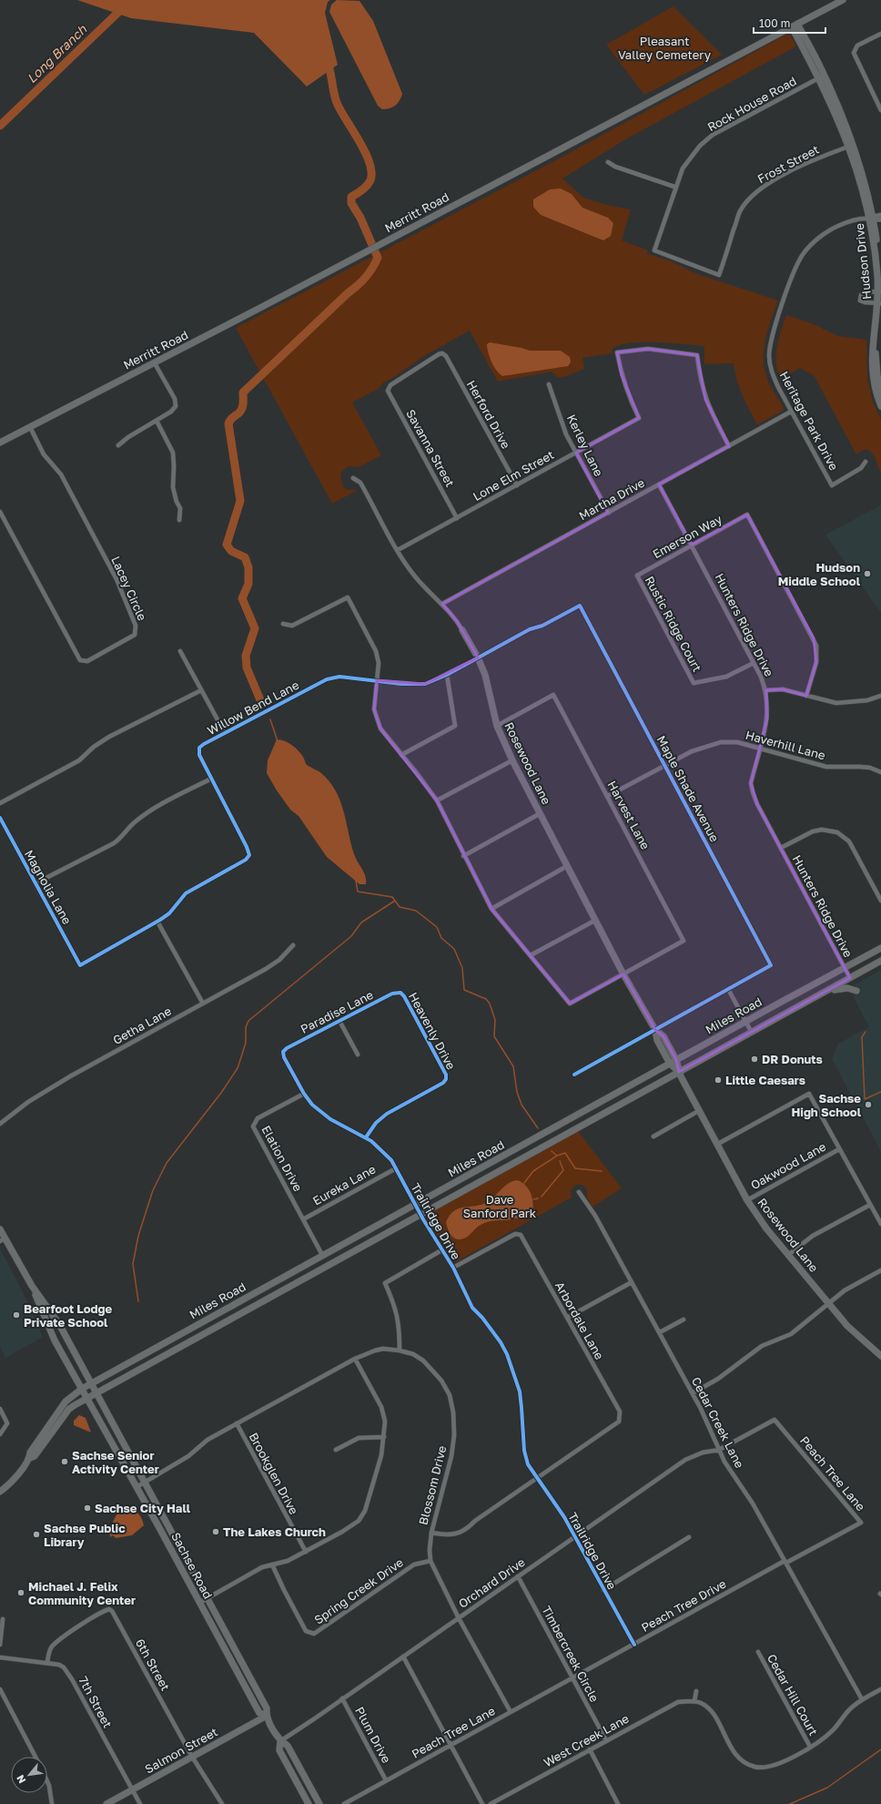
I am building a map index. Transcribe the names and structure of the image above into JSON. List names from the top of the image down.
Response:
{
  "streets": {
    "main road": [
      "Merritt Road",
      "Hudson Drive",
      "Rosewood Lane",
      "Miles Road",
      "Sachse Road",
      "Salmon Street"
    ],
    "street": [
      "Rock House Road",
      "Frost Street",
      "Herford Drive",
      "Heritage Park Drive",
      "Kerley Lane",
      "Savanna Street",
      "Lone Elm Street",
      "Martha Drive",
      "Emerson Way",
      "Lacey Circle",
      "Rustic Ridge Court",
      "Hunters Ridge Drive",
      "Willow Bend Lane",
      "Haverhill Lane",
      "Maple Shade Avenue",
      "Harvest Lane",
      "Magnolia Lane",
      "Paradise Lane",
      "Getha Lane",
      "Heavenly Drive",
      "Elation Drive",
      "Oakwood Lane",
      "Eureka Lane",
      "Trailridge Drive",
      "Arbordale Lane",
      "Cedar Creek Lane",
      "Brookglen Drive",
      "Peach Tree Lane",
      "Blossom Drive",
      "Orchard Drive",
      "Spring Creek Drive",
      "Peach Tree Drive",
      "Timbercreek Circle",
      "6th Street",
      "Cedar Hill Court",
      "7th Street",
      "Plum Drive",
      "West Creek Lane"
    ]
  },
  "crossings": [
    ["Rock House Road", "Frost Street"],
    ["Rock House Road", "Hudson Drive"],
    ["Frost Street", "Hudson Drive"],
    ["Merritt Road", "Hudson Drive"],
    ["Merritt Road", "Lacey Circle"],
    ["Hudson Drive", "Heritage Park Drive"],
    ["Herford Drive", "Savanna Street"],
    ["Herford Drive", "Lone Elm Street"],
    ["Heritage Park Drive", "Martha Drive"],
    ["Kerley Lane", "Lone Elm Street"],
    ["Kerley Lane", "Martha Drive"],
    ["Savanna Street", "Lone Elm Street"],
    ["Lone Elm Street", "Martha Drive"],
    ["Lone Elm Street", "Rosewood Lane"],
    ["Martha Drive", "Hunters Ridge Drive"],
    ["Martha Drive", "Rosewood Lane"],
    ["Emerson Way", "Rustic Ridge Court"],
    ["Emerson Way", "Hunters Ridge Drive"],
    ["Rustic Ridge Court", "Hunters Ridge Drive"],
    ["Hunters Ridge Drive", "Haverhill Lane"],
    ["Hunters Ridge Drive", "Miles Road"],
    ["Willow Bend Lane", "Rosewood Lane"],
    ["Willow Bend Lane", "Maple Shade Avenue"],
    ["Willow Bend Lane", "Magnolia Lane"],
    ["Haverhill Lane", "Maple Shade Avenue"],
    ["Haverhill Lane", "Harvest Lane"],
    ["Rosewood Lane", "Maple Shade Avenue"],
    ["Rosewood Lane", "Harvest Lane"],
    ["Rosewood Lane", "Miles Road"],
    ["Rosewood Lane", "Oakwood Lane"],
    ["Paradise Lane", "Heavenly Drive"],
    ["Paradise Lane", "Trailridge Drive"],
    ["Miles Road", "Elation Drive"],
    ["Miles Road", "Trailridge Drive"],
    ["Miles Road", "Sachse Road"],
    ["Heavenly Drive", "Trailridge Drive"],
    ["Elation Drive", "Eureka Lane"],
    ["Elation Drive", "Trailridge Drive"],
    ["Eureka Lane", "Trailridge Drive"],
    ["Trailridge Drive", "Arbordale Lane"],
    ["Trailridge Drive", "Orchard Drive"],
    ["Trailridge Drive", "Peach Tree Drive"],
    ["Cedar Creek Lane", "Peach Tree Lane"],
    ["Cedar Creek Lane", "Orchard Drive"],
    ["Cedar Creek Lane", "Peach Tree Drive"],
    ["Brookglen Drive", "Blossom Drive"],
    ["Peach Tree Lane", "Blossom Drive"],
    ["Peach Tree Lane", "Orchard Drive"],
    ["Peach Tree Lane", "Peach Tree Drive"],
    ["Peach Tree Lane", "Timbercreek Circle"],
    ["Peach Tree Lane", "Plum Drive"],
    ["Blossom Drive", "Sachse Road"],
    ["Blossom Drive", "Orchard Drive"],
    ["Blossom Drive", "Spring Creek Drive"],
    ["Sachse Road", "Orchard Drive"],
    ["Sachse Road", "Salmon Street"],
    ["Orchard Drive", "Timbercreek Circle"],
    ["Orchard Drive", "Plum Drive"],
    ["Peach Tree Drive", "Timbercreek Circle"],
    ["Timbercreek Circle", "West Creek Lane"],
    ["6th Street", "7th Street"],
    ["6th Street", "Salmon Street"],
    ["7th Street", "Salmon Street"]
  ],
  "water": ["Long Branch"],
  "parks": ["Pleasant Valley Cemetery", "Dave Sanford Park"],
  "places": [
    "Hudson Middle School",
    "DR Donuts",
    "Little Caesars",
    "Sachse High School",
    "Bearfoot Lodge Private School",
    "Sachse Senior Activity Center",
    "Sachse City Hall",
    "The Lakes Church",
    "Sachse Public Library",
    "Michael J. Felix Community Center"
  ],
  "scale_bar": "100 m",
  "north": "bottom left"
}
